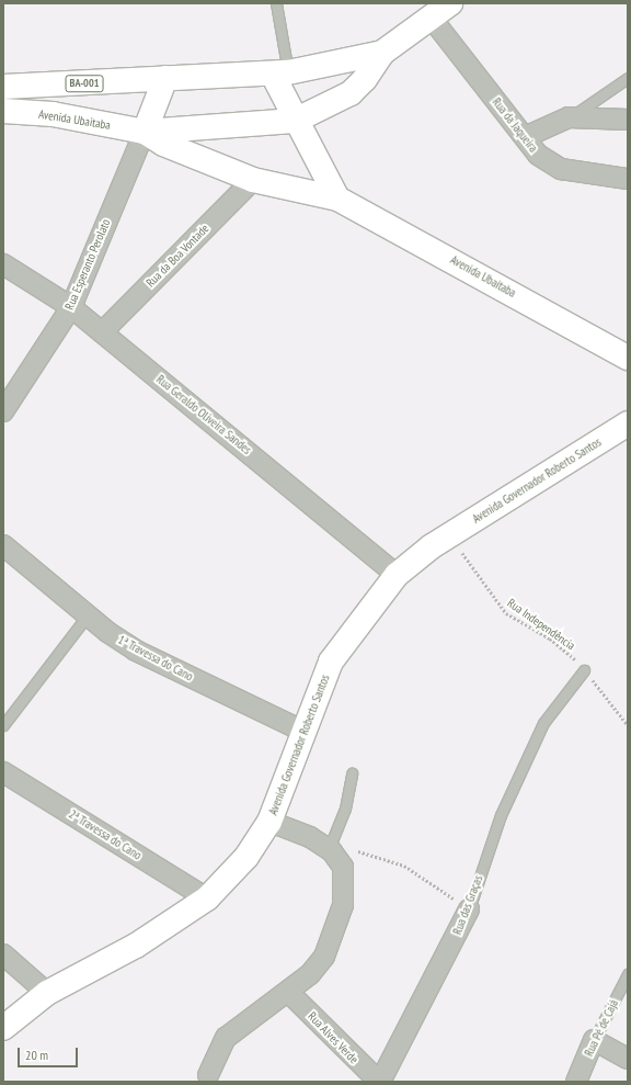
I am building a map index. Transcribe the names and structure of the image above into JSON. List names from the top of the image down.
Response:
{
  "streets": {
    "main road": ["BA-001", "Avenida Ubaitaba", "Avenida Governador Roberto Santos"],
    "street": [
      "Rua da Jaqueira",
      "Rua da Boa Vontade",
      "Rua Esperanto Perolato",
      "Rua Geraldo Oliveira Sandes",
      "1ª Travessa do Cano",
      "2ª Travessa do Cano",
      "Rua das Graças",
      "Rua Pé de Cajá",
      "Rua Alves Verde"
    ],
    "path": ["Rua Independência"]
  },
  "crossings": [
    ["BA-001", "Avenida Ubaitaba"],
    ["BA-001", "Rua da Jaqueira"],
    ["Avenida Ubaitaba", "Rua da Boa Vontade"],
    ["Avenida Ubaitaba", "Rua Esperanto Perolato"],
    ["Rua da Boa Vontade", "Rua Geraldo Oliveira Sandes"],
    ["Rua Esperanto Perolato", "Rua Geraldo Oliveira Sandes"],
    ["Rua Geraldo Oliveira Sandes", "Avenida Governador Roberto Santos"],
    ["Avenida Governador Roberto Santos", "Rua Independência"],
    ["Avenida Governador Roberto Santos", "1ª Travessa do Cano"],
    ["Avenida Governador Roberto Santos", "2ª Travessa do Cano"],
    ["Rua Independência", "Rua das Graças"],
    ["Rua das Graças", "Rua Alves Verde"]
  ],
  "scale_bar": "20 m"
}
